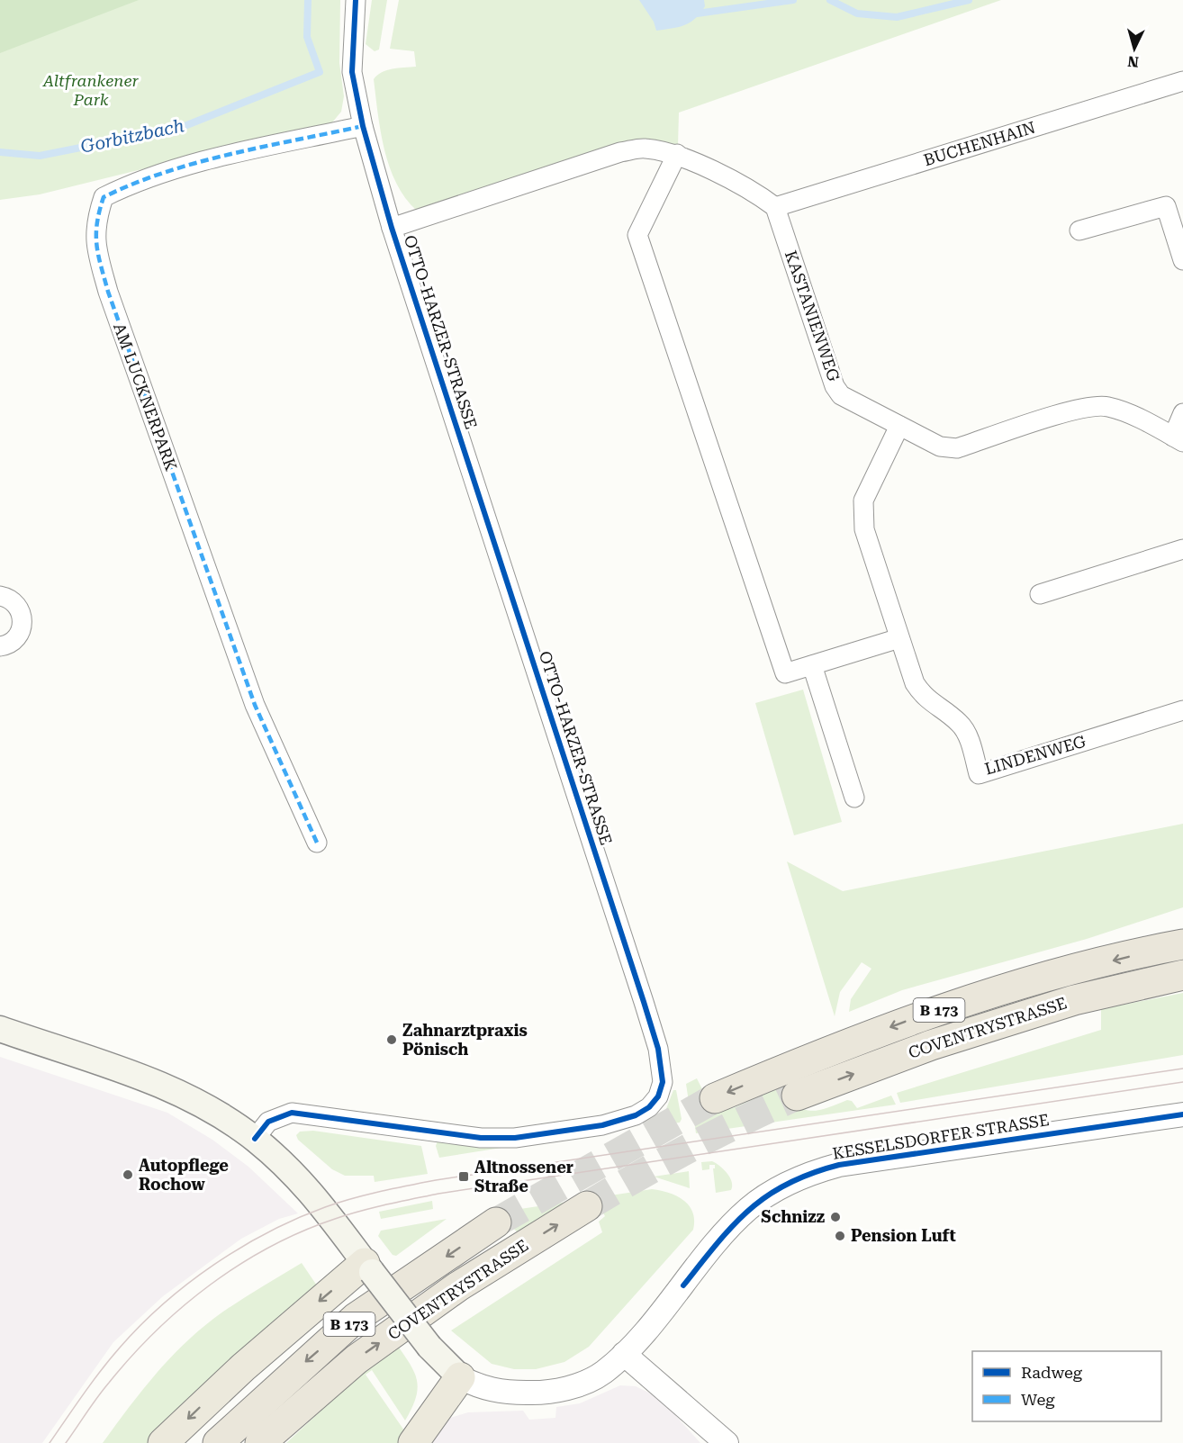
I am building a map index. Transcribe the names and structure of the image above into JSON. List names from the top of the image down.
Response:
{
  "streets": {
    "highway": ["B 173", "COVENTRYSTRASSE"],
    "main road": ["KESSELSDORFER STRASSE"],
    "street": [
      "BUCHENHAIN",
      "KASTANIENWEG",
      "OTTO-HARZER-STRASSE",
      "AM LUCKNERPARK",
      "LINDENWEG"
    ]
  },
  "crossings": [
    ["BUCHENHAIN", "KASTANIENWEG"],
    ["KASTANIENWEG", "LINDENWEG"],
    ["OTTO-HARZER-STRASSE", "AM LUCKNERPARK"],
    ["OTTO-HARZER-STRASSE", "KESSELSDORFER STRASSE"]
  ],
  "water": ["Gorbitzbach"],
  "parks": ["Altfrankener Park"],
  "places": {
    "other": [
      "Zahnarztpraxis Pönisch",
      "Autopflege Rochow",
      "Schnizz",
      "Pension Luft"
    ],
    "transit": ["Altnossener Straße"]
  },
  "legend": ["Radweg", "Weg"],
  "north": "bottom"
}
